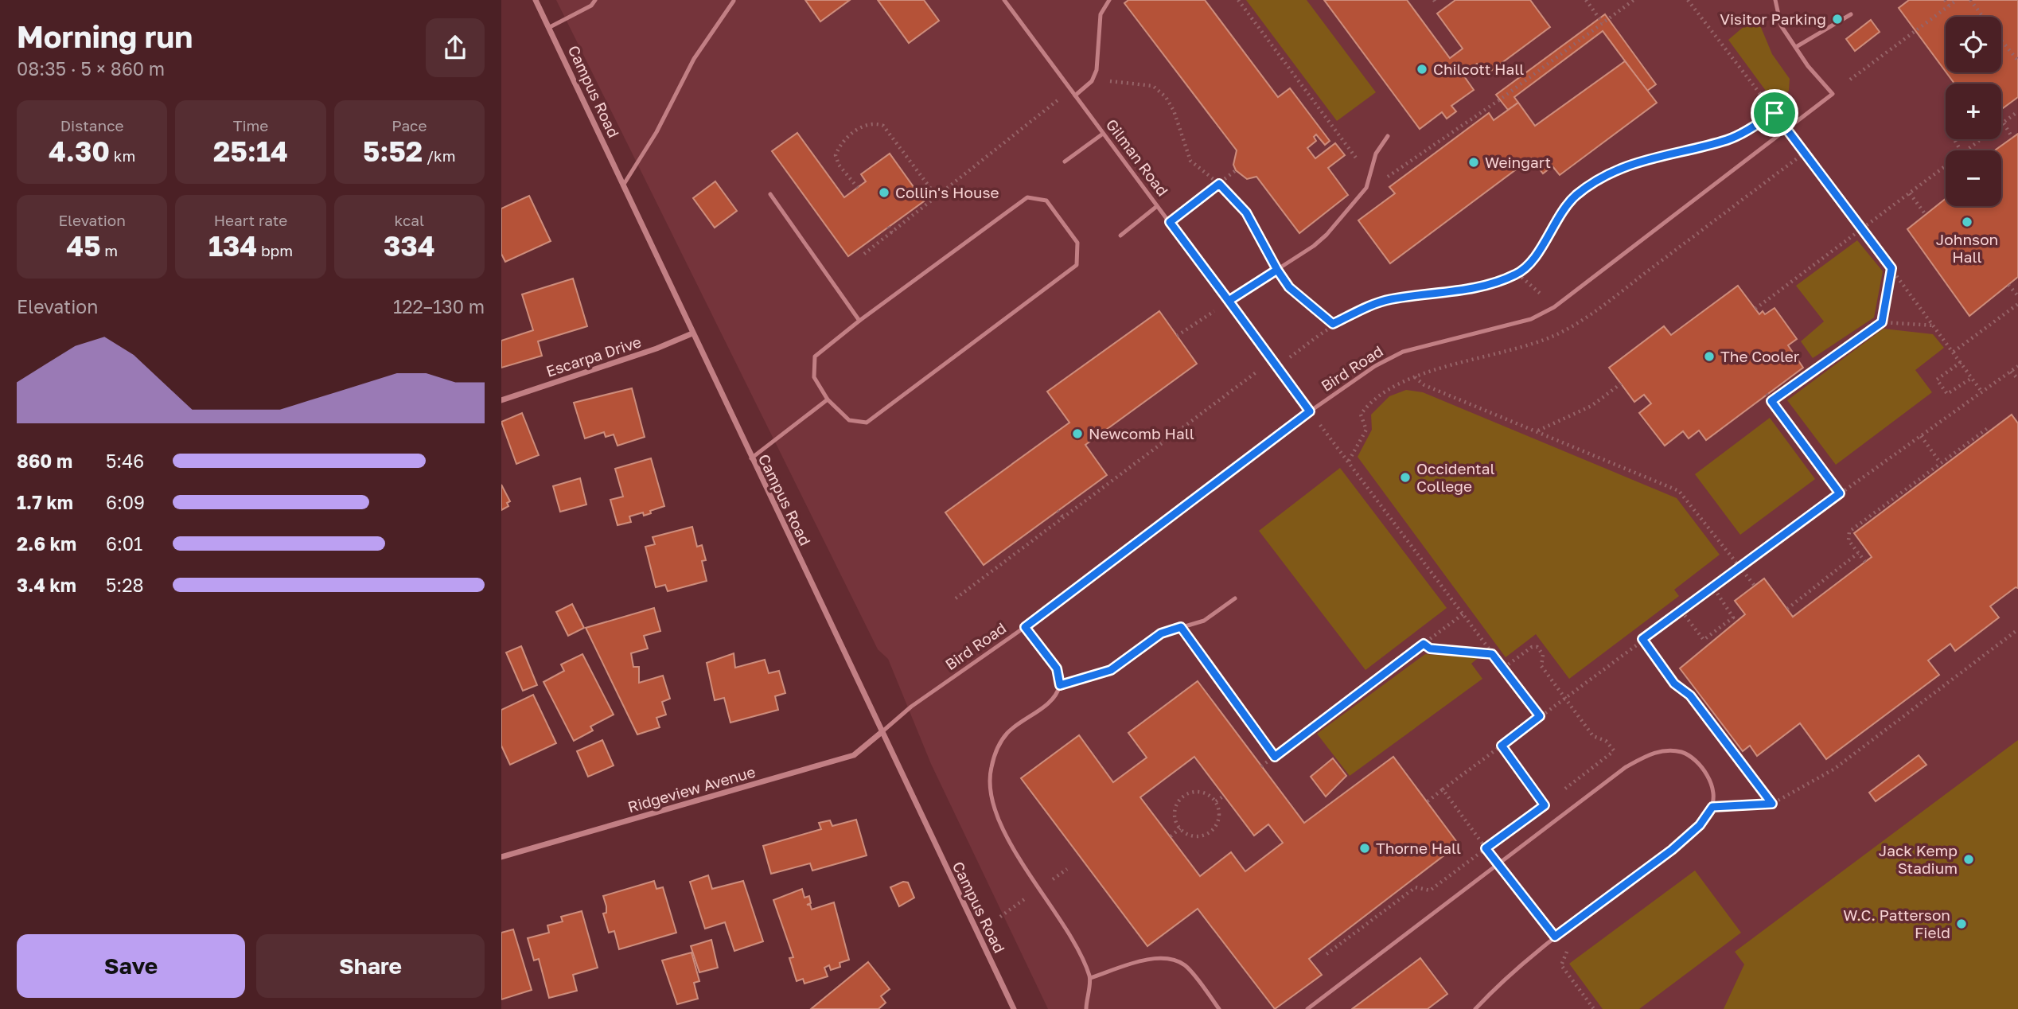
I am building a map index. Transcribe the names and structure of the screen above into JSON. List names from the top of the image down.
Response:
{
  "streets": {
    "street": ["Campus Road", "Escarpa Drive", "Ridgeview Avenue"],
    "lane": ["Gilman Road", "Bird Road"]
  },
  "crossings": [
    ["Campus Road", "Escarpa Drive"],
    ["Campus Road", "Bird Road"],
    ["Campus Road", "Ridgeview Avenue"],
    ["Gilman Road", "Bird Road"],
    ["Bird Road", "Ridgeview Avenue"]
  ],
  "places": [
    "Visitor Parking",
    "Chilcott Hall",
    "Weingart",
    "Collin's House",
    "Johnson Hall",
    "The Cooler",
    "Newcomb Hall",
    "Occidental College",
    "Thorne Hall",
    "Jack Kemp Stadium",
    "W.C. Patterson Field"
  ],
  "page": {
    "heading": ["Morning run", "08:35 · 5 × 860 m"],
    "map_buttons": ["+", "−"],
    "stats": [
      ["Distance", "4.30 km"],
      ["Time", "25:14"],
      ["Pace", "5:52 /km"],
      ["Elevation", "45 m"],
      ["Heart rate", "134 bpm"],
      ["kcal", "334"]
    ],
    "chart": ["Elevation", "122–130 m"],
    "list": [
      {
        "name": "860 m",
        "note": "5:46"
      },
      {
        "name": "1.7 km",
        "note": "6:09"
      },
      {
        "name": "2.6 km",
        "note": "6:01"
      },
      {
        "name": "3.4 km",
        "note": "5:28"
      }
    ],
    "buttons": ["Save", "Share"]
  }
}
